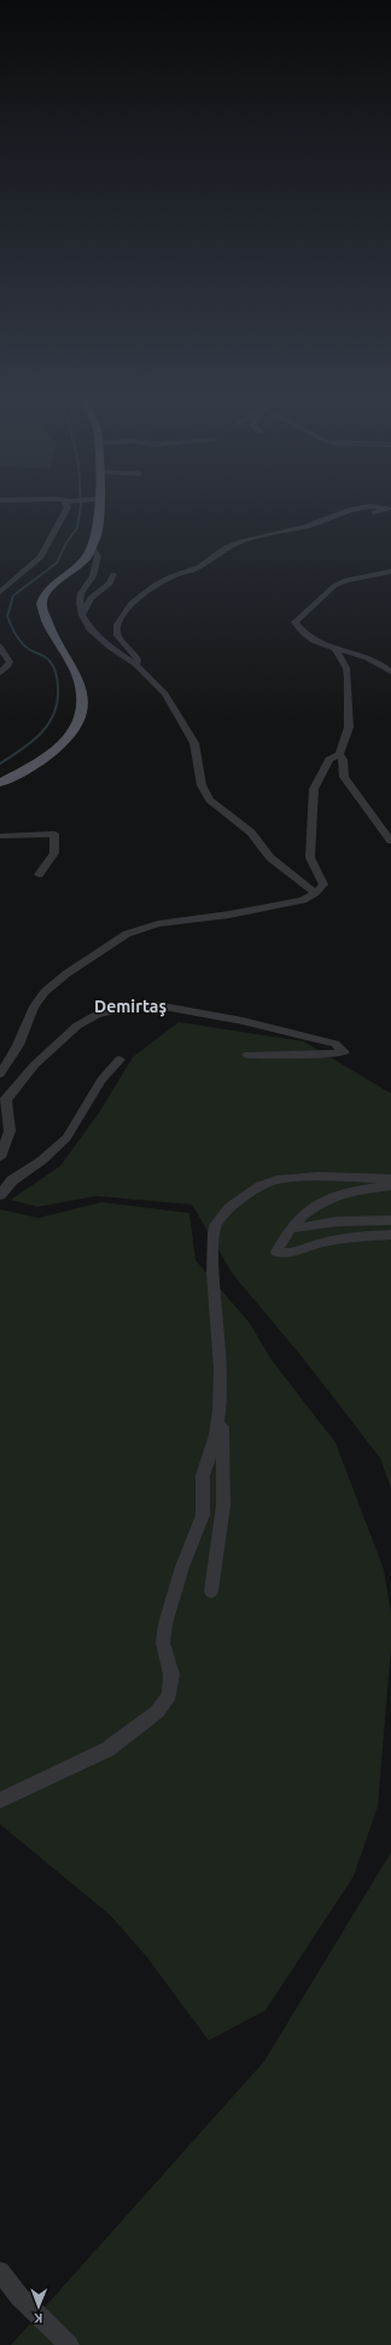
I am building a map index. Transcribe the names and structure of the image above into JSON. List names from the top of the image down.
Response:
{
  "districts": ["Demirtaş"],
  "north": "bottom"
}
